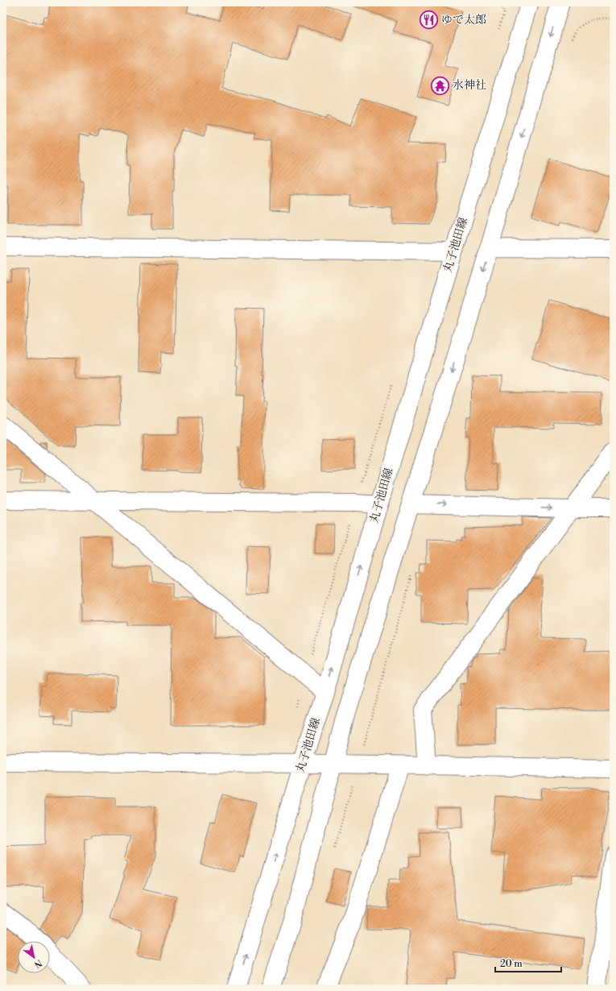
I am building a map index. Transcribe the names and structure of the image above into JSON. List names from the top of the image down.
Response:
{
  "streets": {
    "street": ["丸子池田線"]
  },
  "places": {
    "restaurant": ["ゆで太郎"],
    "temple": ["水神社"]
  },
  "scale_bar": "20 m",
  "north": "bottom right"
}
